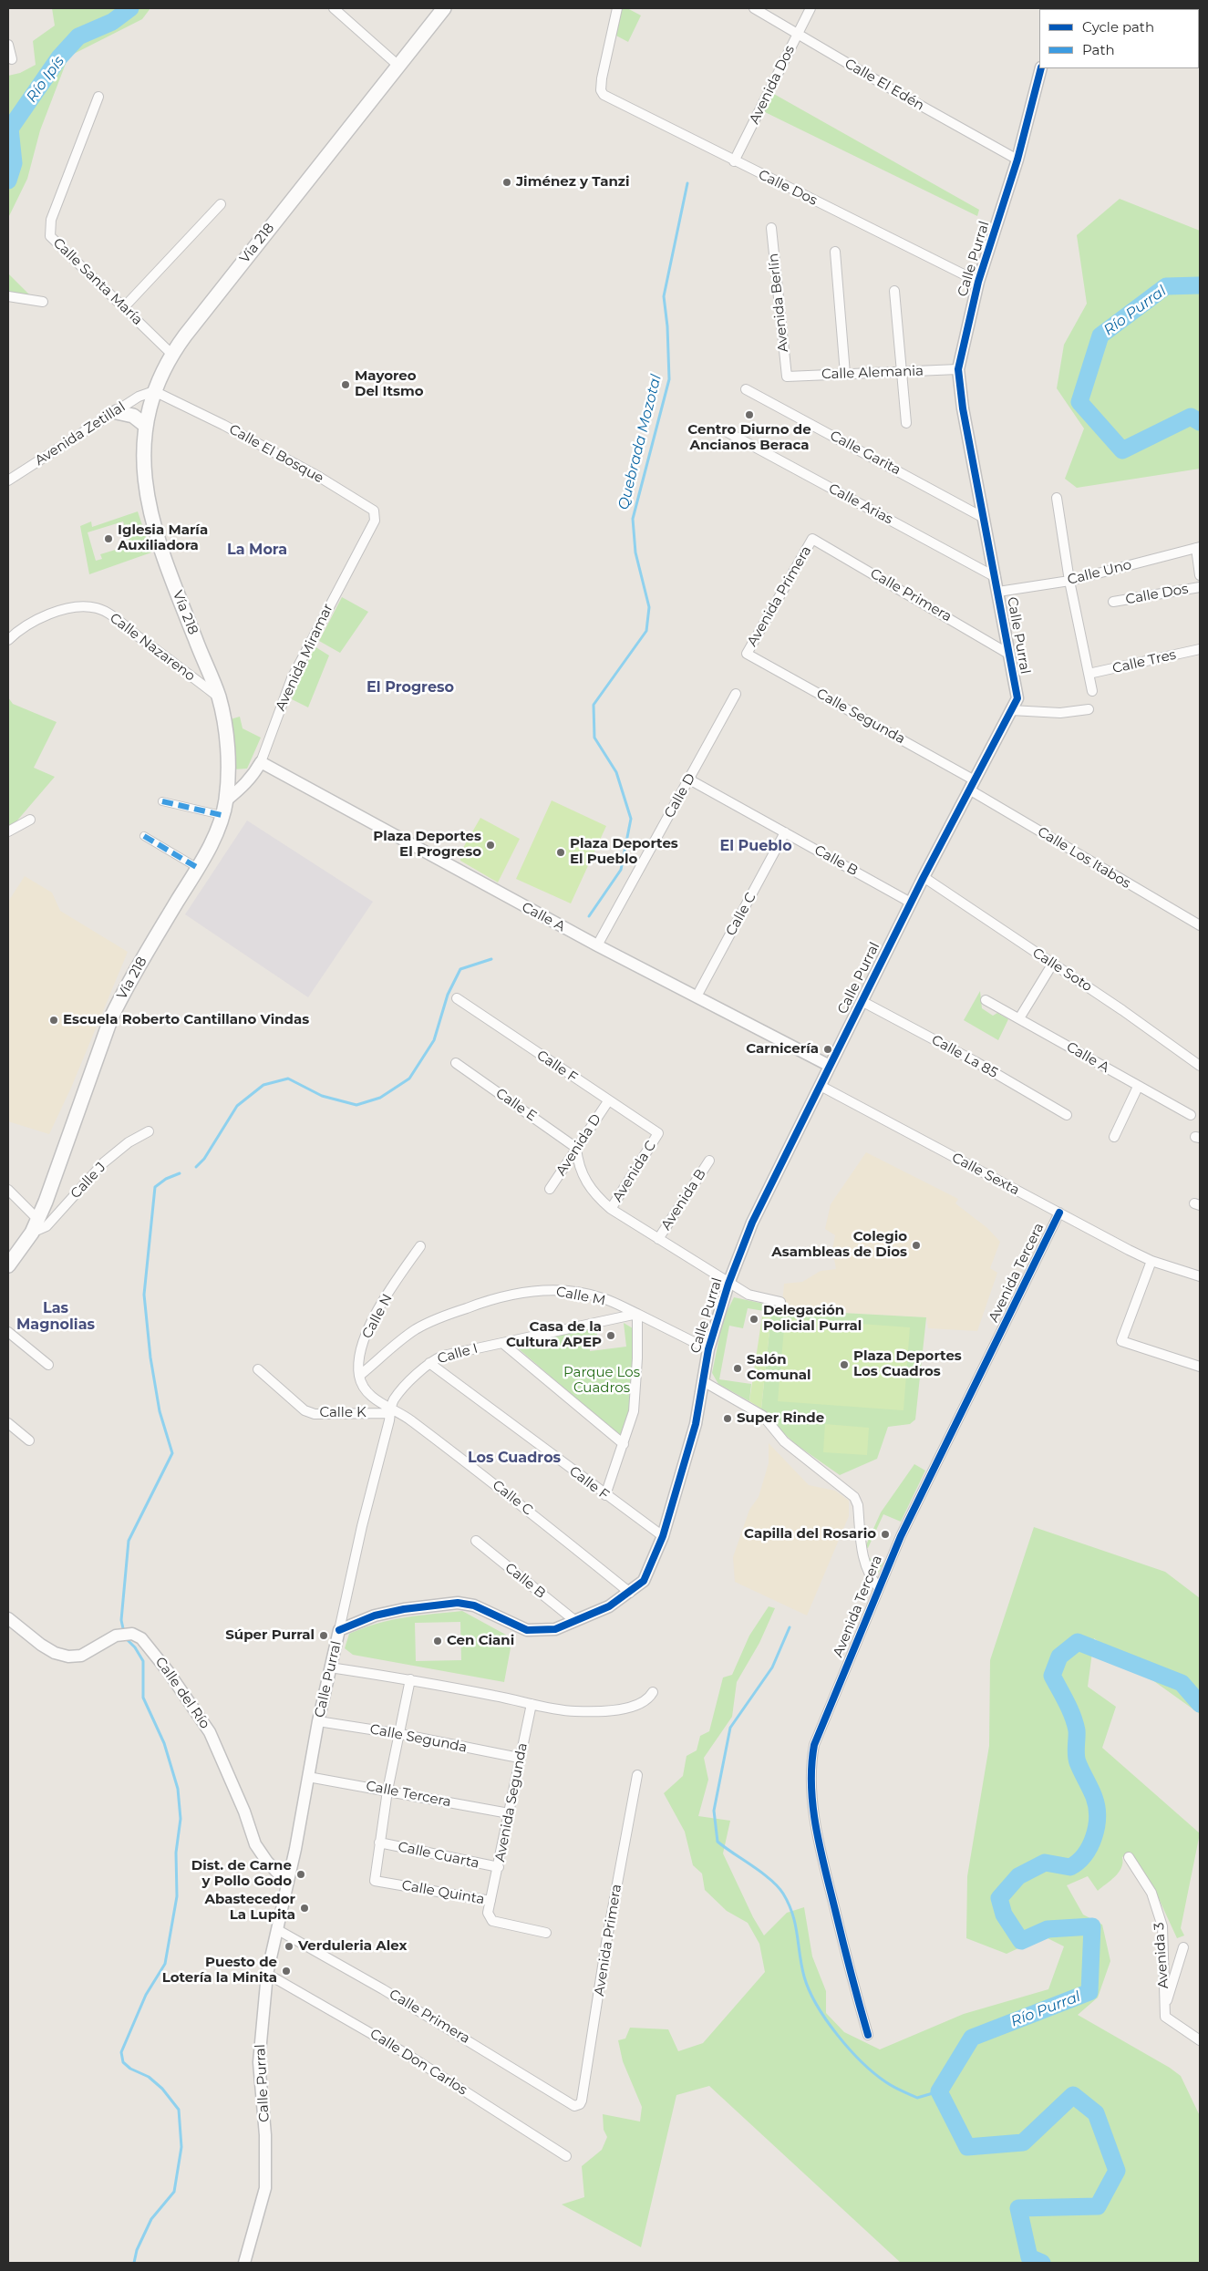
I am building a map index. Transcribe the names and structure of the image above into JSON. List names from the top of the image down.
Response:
{
  "streets": {
    "main road": ["Vía 218"],
    "street": [
      "Avenida Dos",
      "Calle El Edén",
      "Calle Dos",
      "Calle Purral",
      "Calle Santa María",
      "Avenida Berlín",
      "Calle Alemania",
      "Avenida Zetillal",
      "Calle Garita",
      "Calle El Bosque",
      "Calle Arias",
      "Calle Uno",
      "Calle Primera",
      "Avenida Primera",
      "Calle Nazareno",
      "Avenida Miramar",
      "Calle Tres",
      "Calle Segunda",
      "Calle D",
      "Calle Los Itabos",
      "Calle B",
      "Calle C",
      "Calle A",
      "Calle Soto",
      "Calle La 85",
      "Calle F",
      "Calle E",
      "Avenida D",
      "Avenida C",
      "Calle Sexta",
      "Calle J",
      "Avenida B",
      "Avenida Tercera",
      "Calle M",
      "Calle N",
      "Calle I",
      "Calle K",
      "Calle del Río",
      "Calle Tercera",
      "Avenida Segunda",
      "Calle Cuarta",
      "Calle Quinta",
      "Avenida 3",
      "Calle Don Carlos"
    ]
  },
  "crossings": [
    ["Avenida Dos", "Calle El Edén"],
    ["Avenida Dos", "Calle Dos"],
    ["Calle El Edén", "Calle Purral"],
    ["Calle Dos", "Calle Purral"],
    ["Vía 218", "Calle Santa María"],
    ["Vía 218", "Avenida Zetillal"],
    ["Vía 218", "Calle El Bosque"],
    ["Vía 218", "Calle Nazareno"],
    ["Vía 218", "Avenida Miramar"],
    ["Vía 218", "Calle J"],
    ["Calle Purral", "Calle Alemania"],
    ["Calle Purral", "Calle Garita"],
    ["Calle Purral", "Calle Arias"],
    ["Calle Purral", "Calle Uno"],
    ["Calle Purral", "Calle Primera"],
    ["Calle Purral", "Calle Segunda"],
    ["Calle Purral", "Calle Los Itabos"],
    ["Calle Purral", "Calle B"],
    ["Calle Purral", "Calle C"],
    ["Calle Purral", "Calle A"],
    ["Calle Purral", "Calle Soto"],
    ["Calle Purral", "Calle La 85"],
    ["Calle Purral", "Calle F"],
    ["Calle Purral", "Calle Sexta"],
    ["Calle Purral", "Calle I"],
    ["Calle Purral", "Calle del Río"],
    ["Calle Purral", "Calle Tercera"],
    ["Calle Purral", "Calle Don Carlos"],
    ["Avenida Berlín", "Calle Alemania"],
    ["Avenida Zetillal", "Calle El Bosque"],
    ["Calle El Bosque", "Avenida Miramar"],
    ["Calle Primera", "Avenida Primera"],
    ["Avenida Primera", "Calle Segunda"],
    ["Avenida Miramar", "Calle A"],
    ["Calle Segunda", "Calle Los Itabos"],
    ["Calle Segunda", "Avenida Segunda"],
    ["Calle D", "Calle B"],
    ["Calle D", "Calle A"],
    ["Calle B", "Calle C"],
    ["Calle C", "Calle A"],
    ["Calle C", "Calle I"],
    ["Calle C", "Calle K"],
    ["Calle F", "Avenida D"],
    ["Calle F", "Avenida C"],
    ["Calle F", "Calle I"],
    ["Calle E", "Avenida D"],
    ["Calle Sexta", "Avenida Tercera"],
    ["Calle M", "Calle N"],
    ["Calle M", "Calle I"],
    ["Calle I", "Calle K"],
    ["Calle Tercera", "Avenida Segunda"],
    ["Avenida Segunda", "Calle Cuarta"],
    ["Avenida Segunda", "Calle Quinta"],
    ["Calle Cuarta", "Calle Quinta"]
  ],
  "districts": [
    "La Mora",
    "El Progreso",
    "El Pueblo",
    "Las Magnolias",
    "Los Cuadros"
  ],
  "water": ["Río Ipís", "Río Purral", "Quebrada Mozotal"],
  "parks": ["Parque Los Cuadros"],
  "places": [
    "Jiménez y Tanzi",
    "Mayoreo Del Itsmo",
    "Centro Diurno de Ancianos Beraca",
    "Iglesia María Auxiliadora",
    "Plaza Deportes El Progreso",
    "Plaza Deportes El Pueblo",
    "Escuela Roberto Cantillano Vindas",
    "Carnicería",
    "Colegio Asambleas de Dios",
    "Delegación Policial Purral",
    "Casa de la Cultura APEP",
    "Plaza Deportes Los Cuadros",
    "Salón Comunal",
    "Super Rinde",
    "Capilla del Rosario",
    "Súper Purral",
    "Cen Ciani",
    "Dist. de Carne y Pollo Godo",
    "Abastecedor La Lupita",
    "Verduleria Alex",
    "Puesto de Lotería la Minita"
  ],
  "legend": ["Cycle path", "Path"]
}
